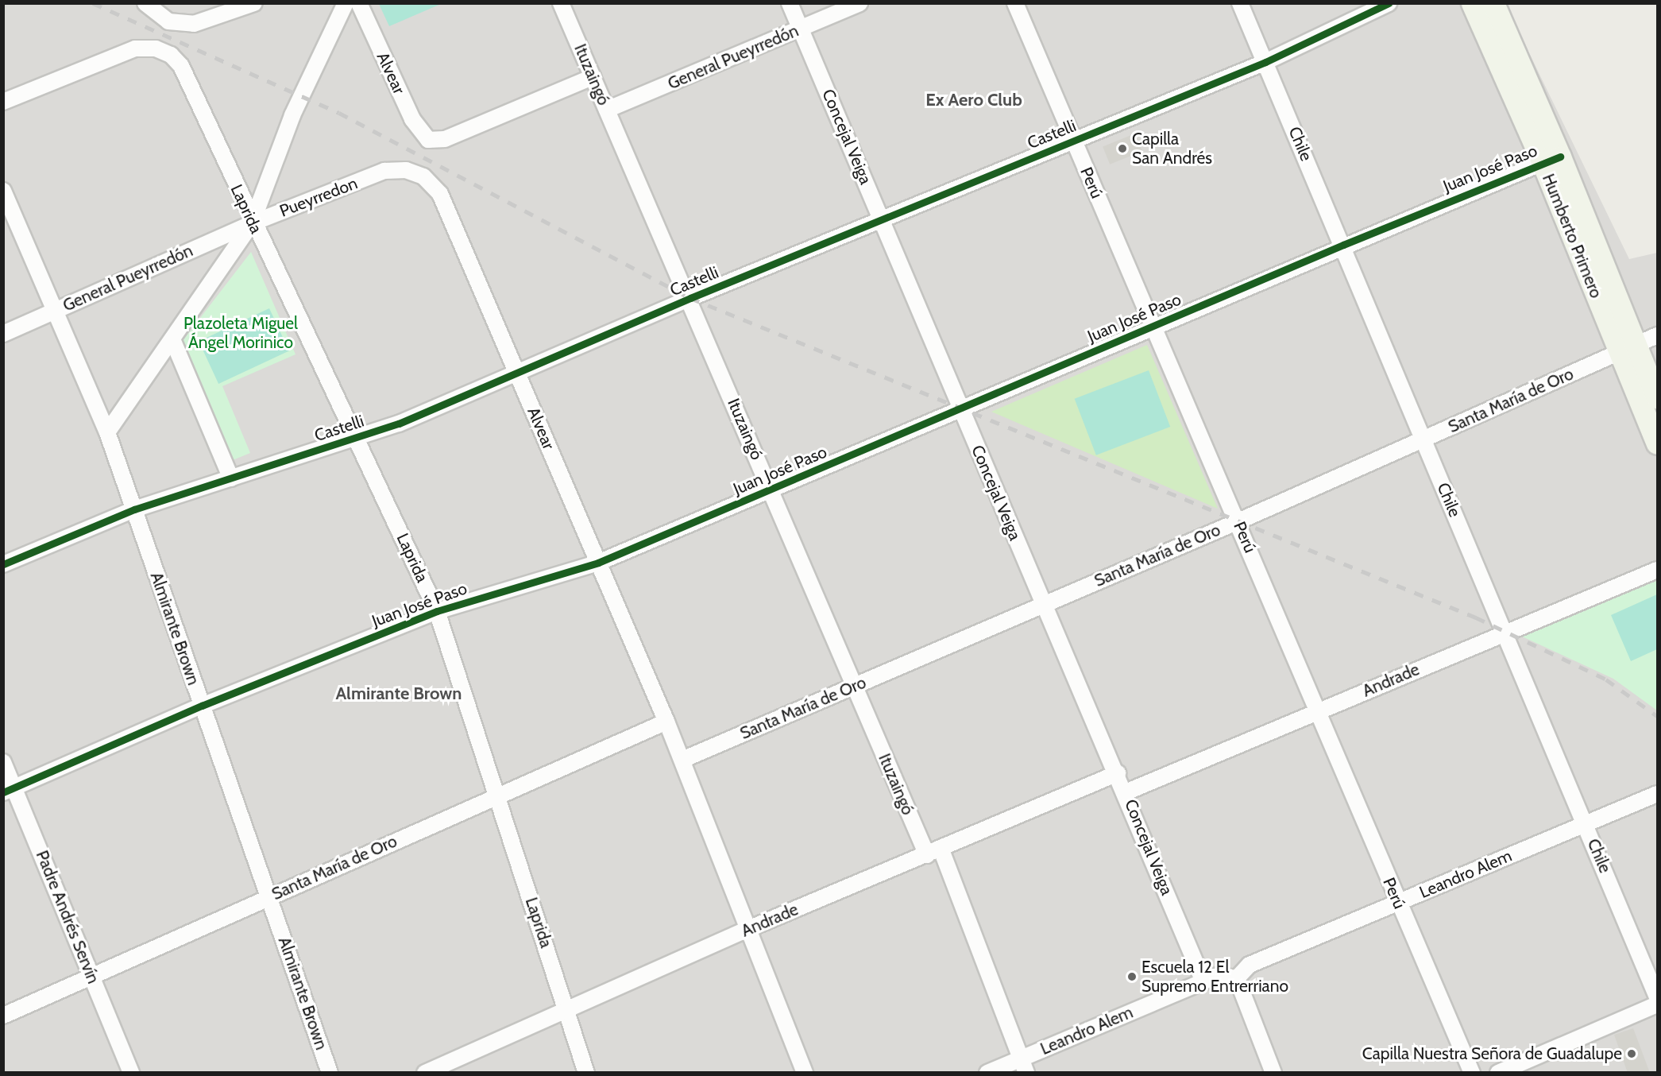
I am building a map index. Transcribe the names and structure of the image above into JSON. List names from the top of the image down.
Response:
{
  "streets": {
    "street": [
      "General Pueyrredón",
      "Alvear",
      "Ituzaingó",
      "Castelli",
      "Concejal Veiga",
      "Chile",
      "Juan José Paso",
      "Perú",
      "Pueyrredon",
      "Laprida",
      "Humberto Primero",
      "Santa María de Oro",
      "Almirante Brown",
      "Andrade",
      "Leandro Alem",
      "Padre Andrés Servín"
    ]
  },
  "crossings": [
    ["General Pueyrredón", "Ituzaingó"],
    ["General Pueyrredón", "Concejal Veiga"],
    ["General Pueyrredón", "Pueyrredon"],
    ["General Pueyrredón", "Laprida"],
    ["General Pueyrredón", "Almirante Brown"],
    ["Alvear", "Ituzaingó"],
    ["Alvear", "Castelli"],
    ["Alvear", "Juan José Paso"],
    ["Alvear", "Pueyrredon"],
    ["Alvear", "Santa María de Oro"],
    ["Alvear", "Andrade"],
    ["Ituzaingó", "Castelli"],
    ["Ituzaingó", "Juan José Paso"],
    ["Ituzaingó", "Santa María de Oro"],
    ["Ituzaingó", "Andrade"],
    ["Ituzaingó", "Leandro Alem"],
    ["Castelli", "Concejal Veiga"],
    ["Castelli", "Chile"],
    ["Castelli", "Perú"],
    ["Castelli", "Laprida"],
    ["Castelli", "Almirante Brown"],
    ["Concejal Veiga", "Juan José Paso"],
    ["Concejal Veiga", "Santa María de Oro"],
    ["Concejal Veiga", "Andrade"],
    ["Concejal Veiga", "Leandro Alem"],
    ["Chile", "Juan José Paso"],
    ["Chile", "Santa María de Oro"],
    ["Chile", "Andrade"],
    ["Chile", "Leandro Alem"],
    ["Juan José Paso", "Perú"],
    ["Juan José Paso", "Laprida"],
    ["Juan José Paso", "Humberto Primero"],
    ["Juan José Paso", "Almirante Brown"],
    ["Juan José Paso", "Padre Andrés Servín"],
    ["Perú", "Santa María de Oro"],
    ["Perú", "Andrade"],
    ["Perú", "Leandro Alem"],
    ["Pueyrredon", "Laprida"],
    ["Laprida", "Santa María de Oro"],
    ["Laprida", "Andrade"],
    ["Humberto Primero", "Santa María de Oro"],
    ["Santa María de Oro", "Almirante Brown"],
    ["Santa María de Oro", "Padre Andrés Servín"]
  ],
  "districts": ["Ex Aero Club", "Almirante Brown"],
  "parks": ["Plazoleta Miguel Ángel Morinico"],
  "places": ["Capilla San Andrés", "Escuela 12 El Supremo Entrerriano", "Capilla Nuestra Señora de Guadalupe"]
}
